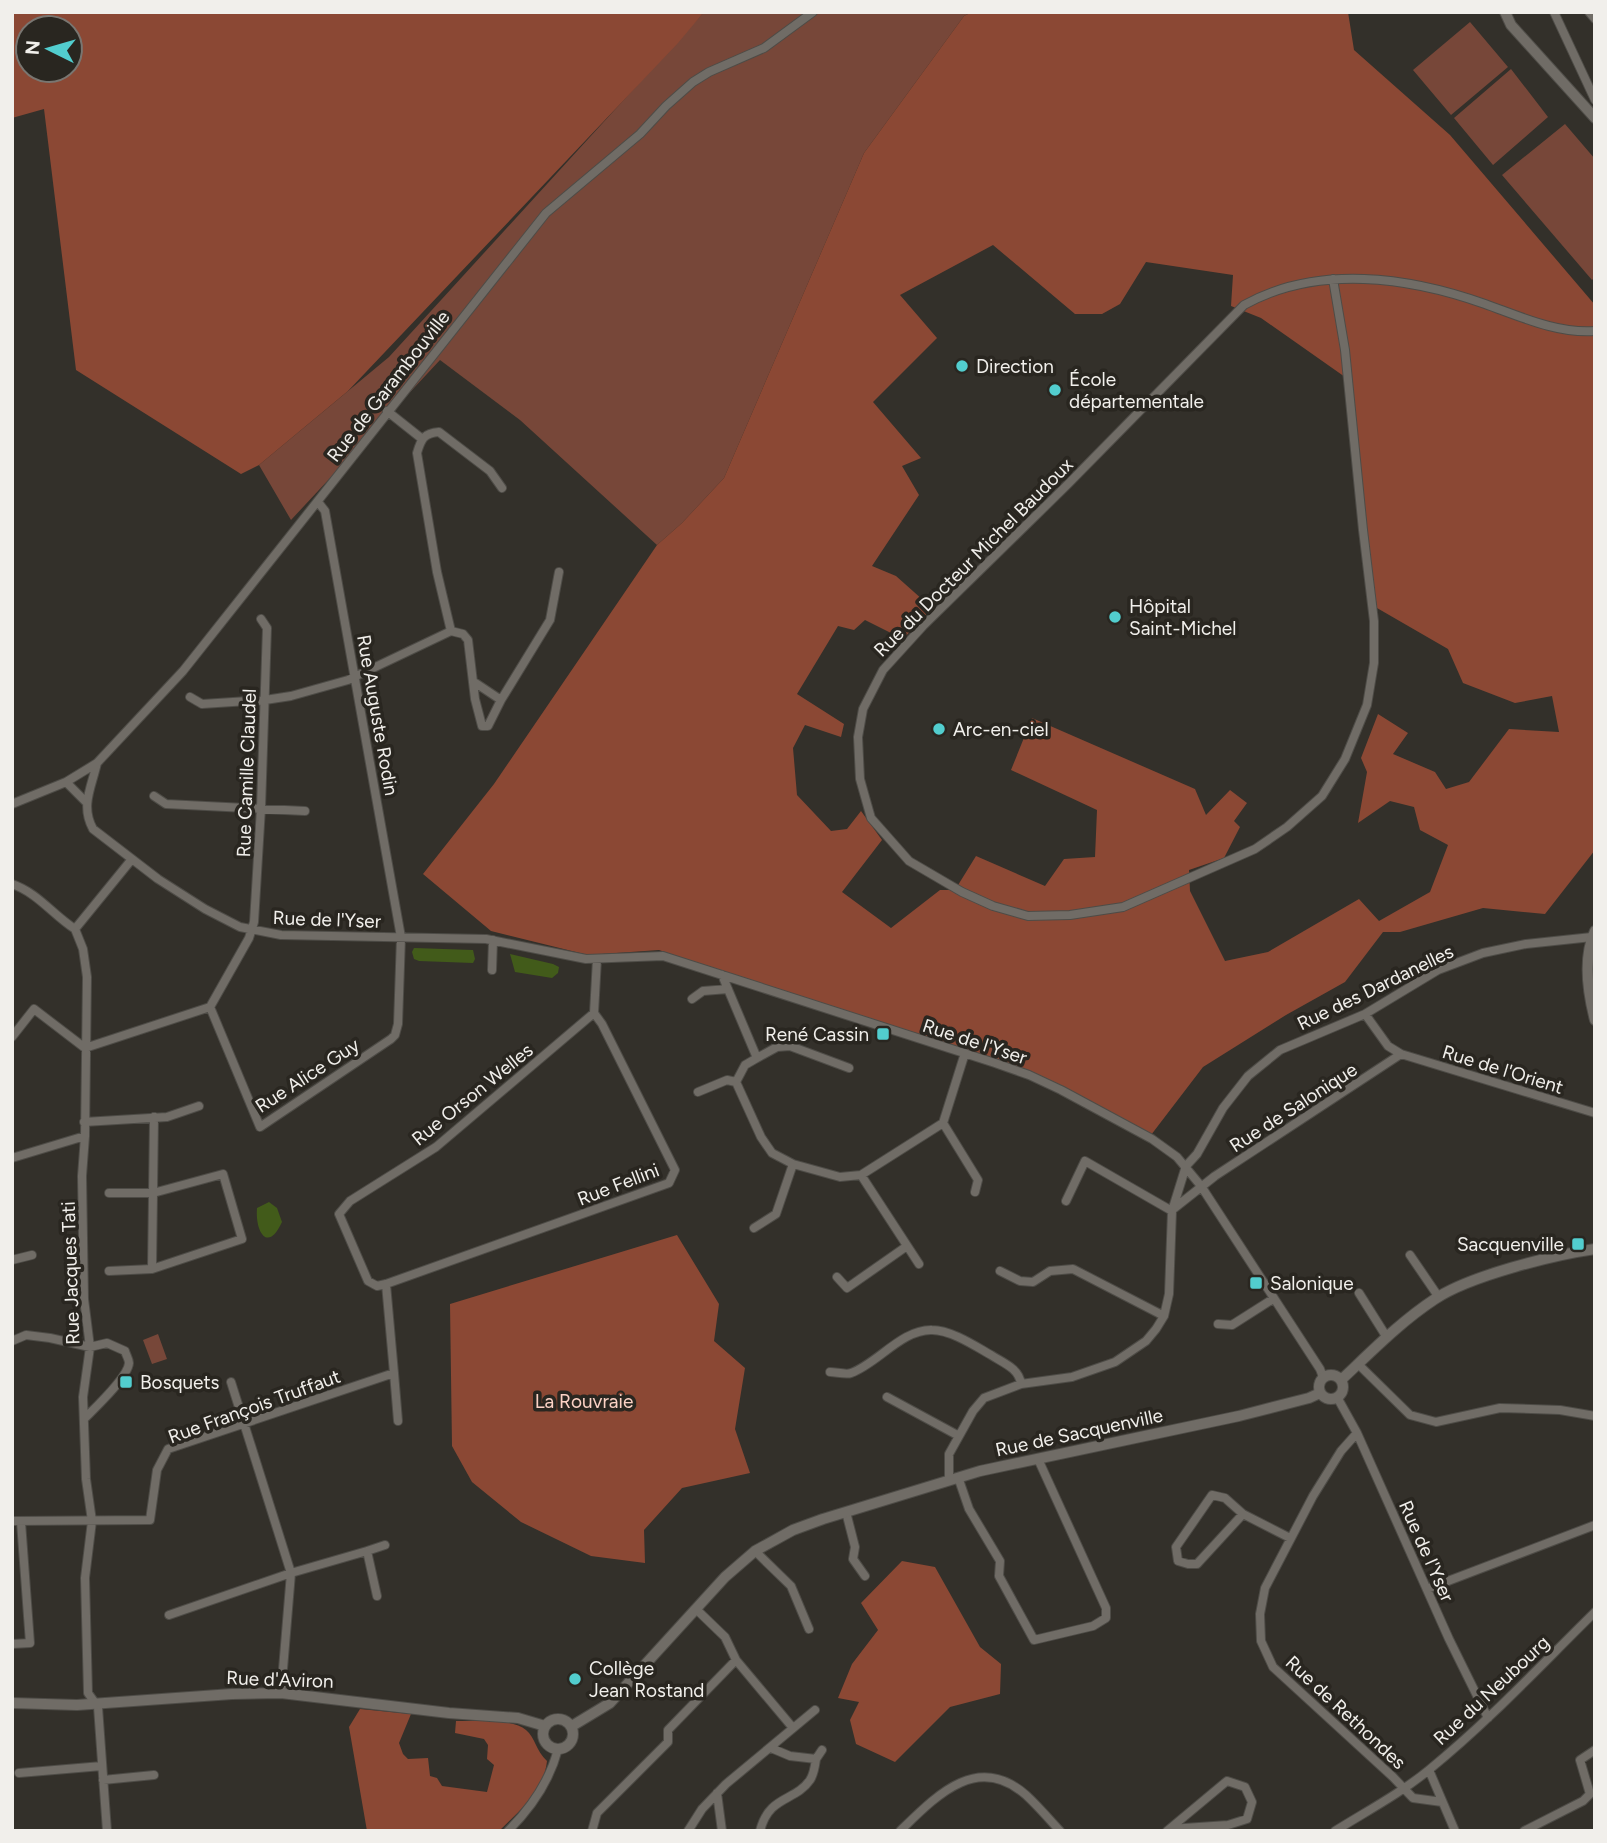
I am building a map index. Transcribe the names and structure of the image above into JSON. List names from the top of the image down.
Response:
{
  "streets": {
    "street": [
      "Rue de Garambouville",
      "Rue du Docteur Michel Baudoux",
      "Rue Auguste Rodin",
      "Rue Camille Claudel",
      "Rue de l'Yser",
      "Rue des Dardanelles",
      "Rue de l'Orient",
      "Rue Alice Guy",
      "Rue Orson Welles",
      "Rue de Salonique",
      "Rue Fellini",
      "Rue Jacques Tati",
      "Rue François Truffaut",
      "Rue de Sacquenville",
      "Rue d'Aviron",
      "Rue du Neubourg",
      "Rue de Rethondes"
    ]
  },
  "crossings": [
    ["Rue de Garambouville", "Rue Auguste Rodin"],
    ["Rue de Garambouville", "Rue de l'Yser"],
    ["Rue Auguste Rodin", "Rue de l'Yser"],
    ["Rue Auguste Rodin", "Rue Alice Guy"],
    ["Rue Camille Claudel", "Rue de l'Yser"],
    ["Rue de l'Yser", "Rue des Dardanelles"],
    ["Rue de l'Yser", "Rue Alice Guy"],
    ["Rue de l'Yser", "Rue de Salonique"],
    ["Rue de l'Yser", "Rue de Sacquenville"],
    ["Rue de l'Yser", "Rue du Neubourg"],
    ["Rue de l'Yser", "Rue de Rethondes"],
    ["Rue des Dardanelles", "Rue de Salonique"],
    ["Rue de l'Orient", "Rue de Salonique"],
    ["Rue Orson Welles", "Rue Fellini"],
    ["Rue Jacques Tati", "Rue François Truffaut"],
    ["Rue Jacques Tati", "Rue d'Aviron"],
    ["Rue de Sacquenville", "Rue d'Aviron"],
    ["Rue du Neubourg", "Rue de Rethondes"]
  ],
  "parks": ["La Rouvraie"],
  "places": {
    "other": [
      "Direction",
      "École départementale",
      "Hôpital Saint-Michel",
      "Arc-en-ciel",
      "Collège Jean Rostand"
    ],
    "transit": [
      "René Cassin",
      "Sacquenville",
      "Salonique",
      "Bosquets"
    ]
  },
  "north": "left"
}
